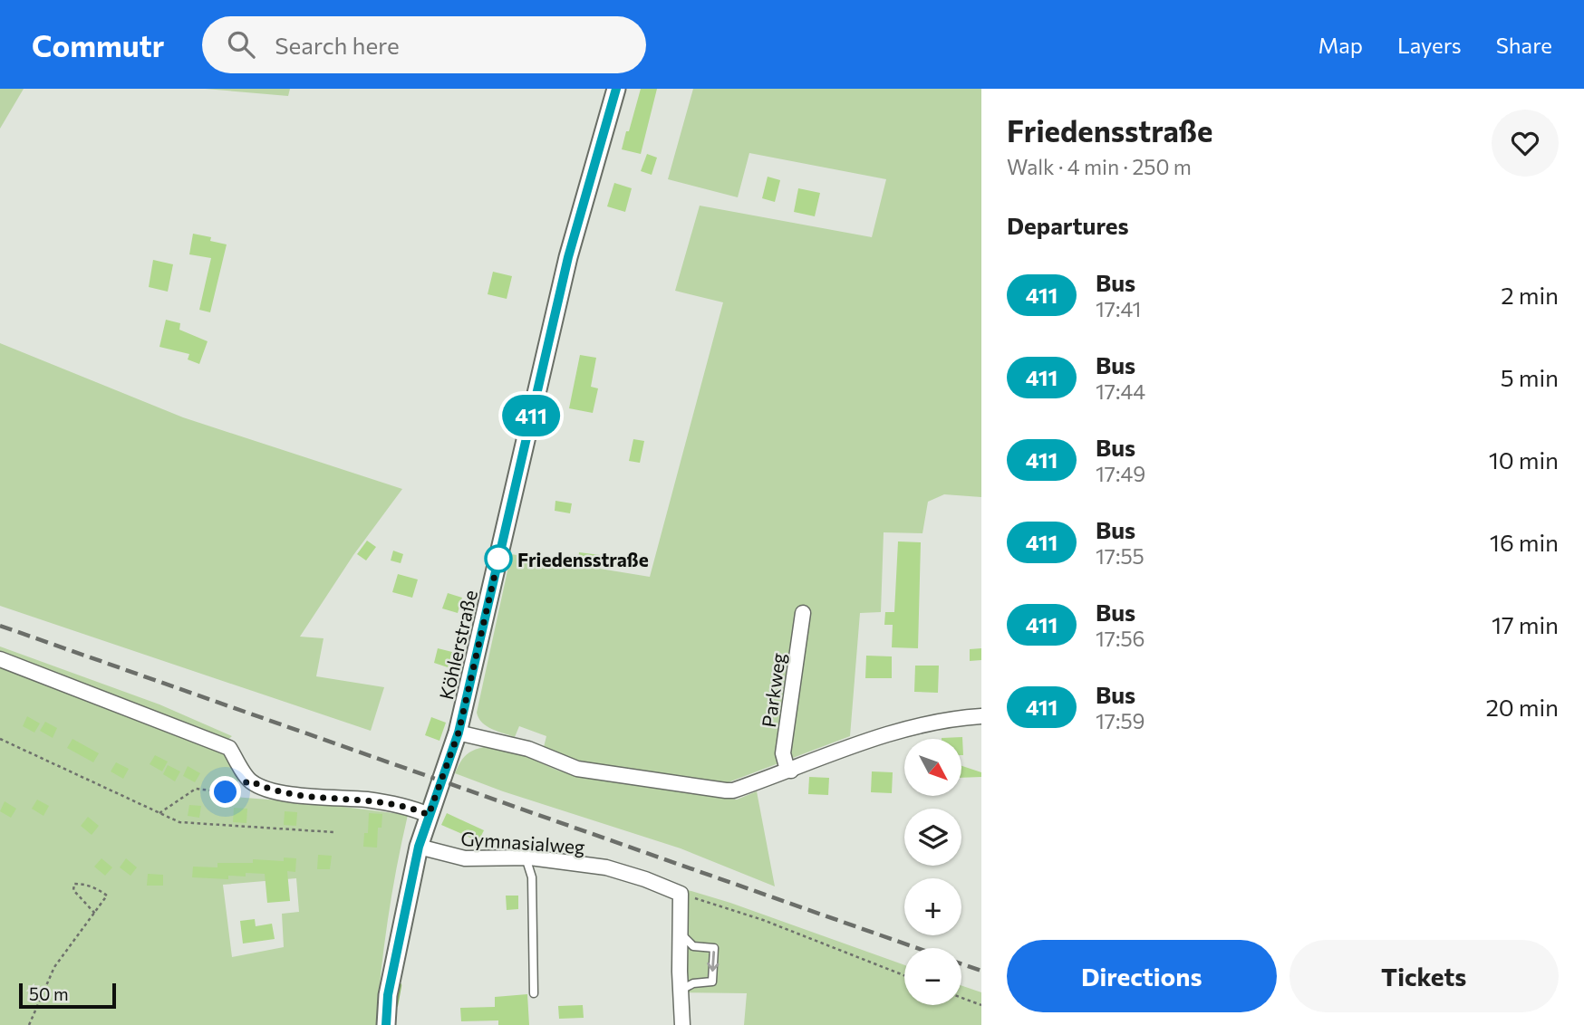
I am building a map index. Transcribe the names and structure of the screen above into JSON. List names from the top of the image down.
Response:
{
  "streets": {
    "street": ["Köhlerstraße", "Parkweg", "Gymnasialweg"]
  },
  "crossings": [
    ["Köhlerstraße", "Gymnasialweg"]
  ],
  "places": ["Friedensstraße"],
  "lines": ["bus line 411"],
  "scale_bar": "50 m",
  "north": "bottom right",
  "page": {
    "header": "Commutr",
    "search": "Search here",
    "nav": ["Map", "Layers", "Share"],
    "on_map": "411",
    "heading": [
      ["Friedensstraße", "Walk · 4 min · 250 m"],
      "Departures"
    ],
    "list": [
      {
        "mark": "411",
        "name": "Bus",
        "note": "17:41",
        "value": "2 min"
      },
      {
        "mark": "411",
        "name": "Bus",
        "note": "17:44",
        "value": "5 min"
      },
      {
        "mark": "411",
        "name": "Bus",
        "note": "17:49",
        "value": "10 min"
      },
      {
        "mark": "411",
        "name": "Bus",
        "note": "17:55",
        "value": "16 min"
      },
      {
        "mark": "411",
        "name": "Bus",
        "note": "17:56",
        "value": "17 min"
      },
      {
        "mark": "411",
        "name": "Bus",
        "note": "17:59",
        "value": "20 min"
      }
    ],
    "map_buttons": ["+", "−"],
    "buttons": ["Directions", "Tickets"],
    "scale": "50 m"
  }
}
